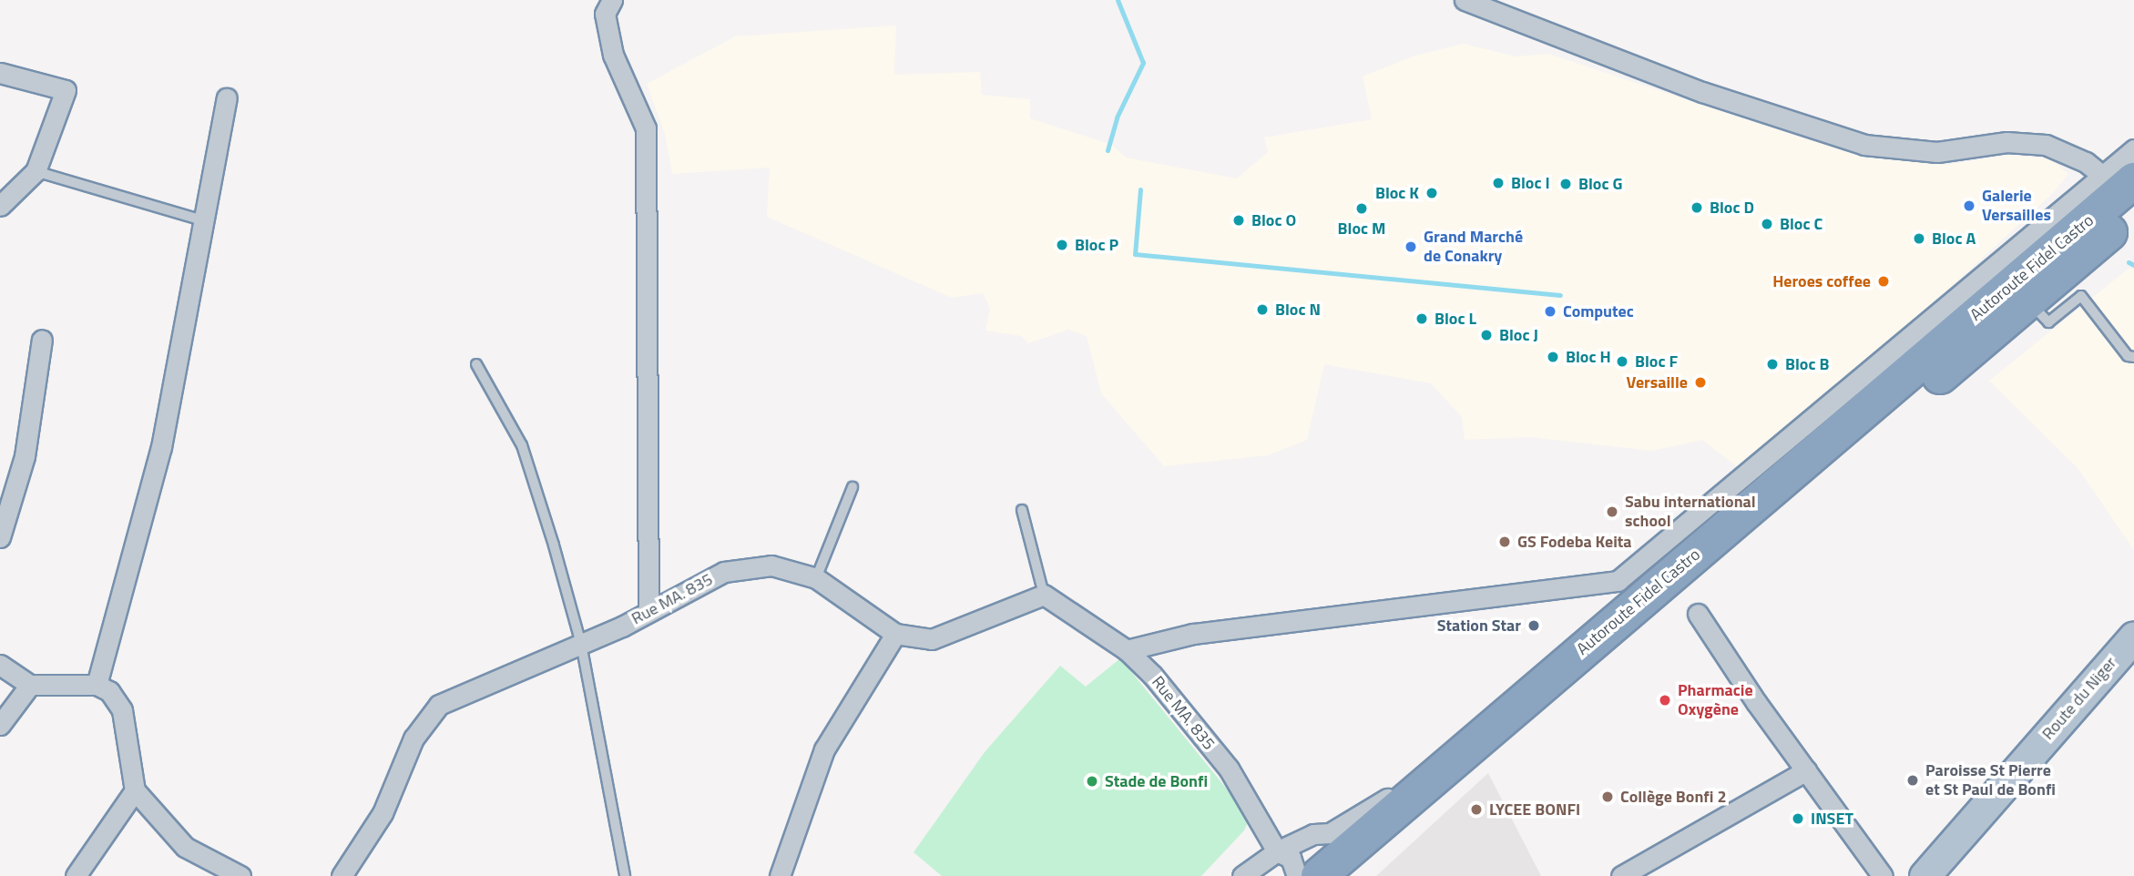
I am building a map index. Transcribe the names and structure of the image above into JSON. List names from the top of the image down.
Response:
{
  "streets": {
    "highway": ["Autoroute Fidel Castro"],
    "main road": ["Route du Niger"],
    "street": ["Rue MA. 835"]
  },
  "places": [
    "Bloc I",
    "Bloc G",
    "Bloc K",
    "Galerie Versailles",
    "Bloc D",
    "Bloc M",
    "Bloc O",
    "Bloc C",
    "Bloc A",
    "Bloc P",
    "Grand Marché de Conakry",
    "Heroes coffee",
    "Bloc N",
    "Computec",
    "Bloc L",
    "Bloc J",
    "Bloc H",
    "Bloc F",
    "Bloc B",
    "Versaille",
    "Sabu international school",
    "GS Fodeba Keita",
    "Station Star",
    "Pharmacie Oxygène",
    "Paroisse St Pierre et St Paul de Bonfi",
    "Stade de Bonfi",
    "Collège Bonfi 2",
    "LYCEE BONFI",
    "INSET"
  ]
}
